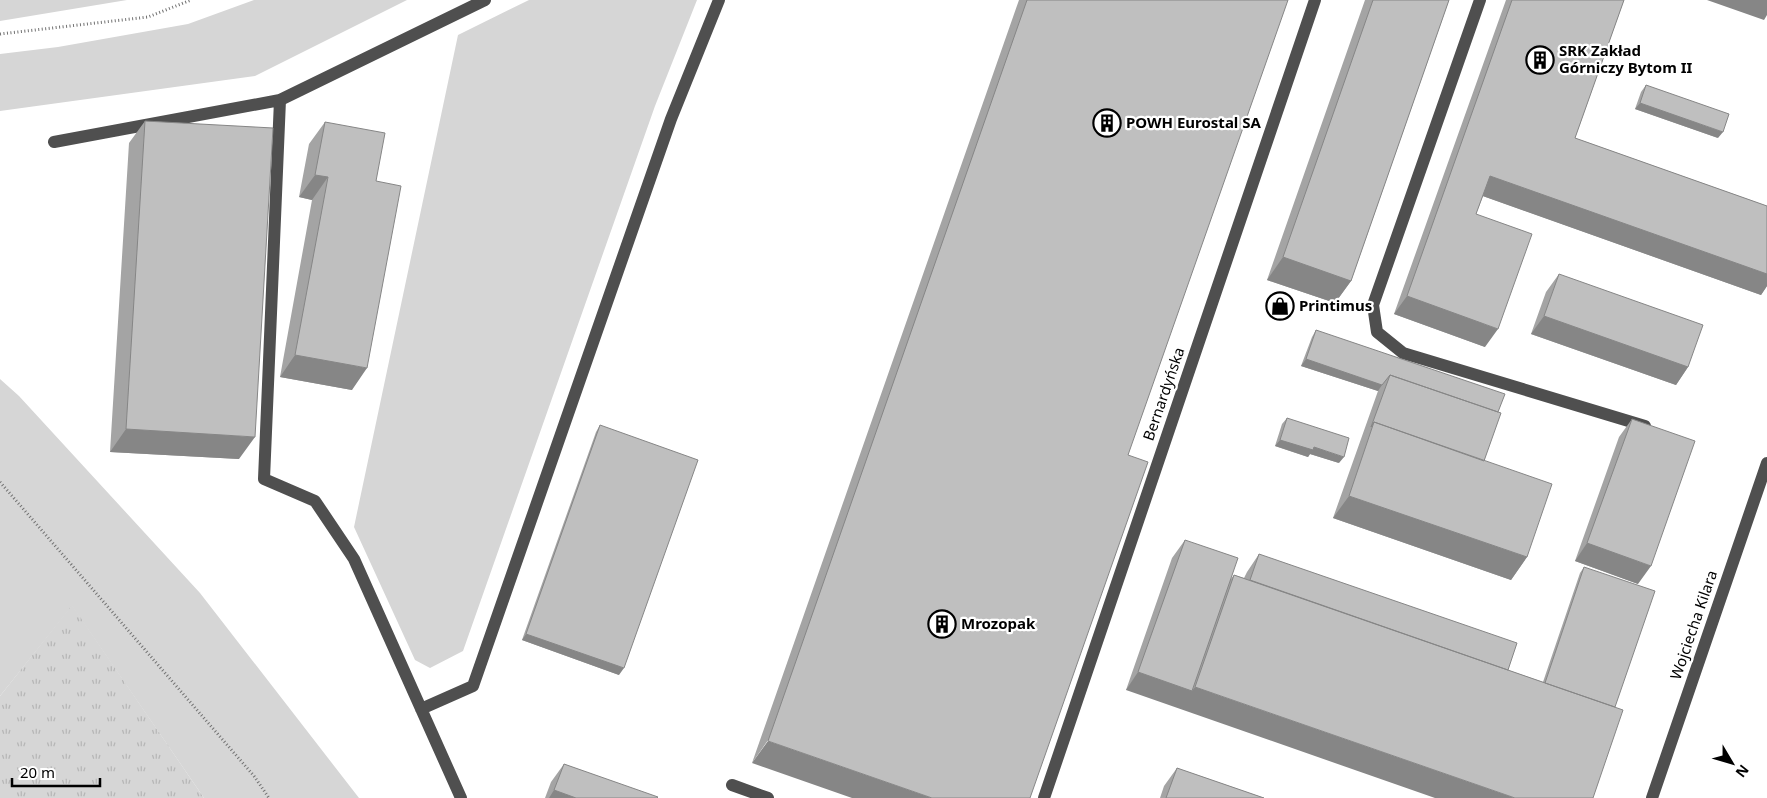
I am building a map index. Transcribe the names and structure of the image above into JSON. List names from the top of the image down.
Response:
{
  "streets": {
    "street": ["Bernardyńska", "Wojciecha Kilara"]
  },
  "places": {
    "building": ["SRK Zakład Górniczy Bytom II", "POWH Eurostal SA", "Mrozopak"],
    "shop": ["Printimus"]
  },
  "scale_bar": "20 m",
  "north": "bottom right"
}
